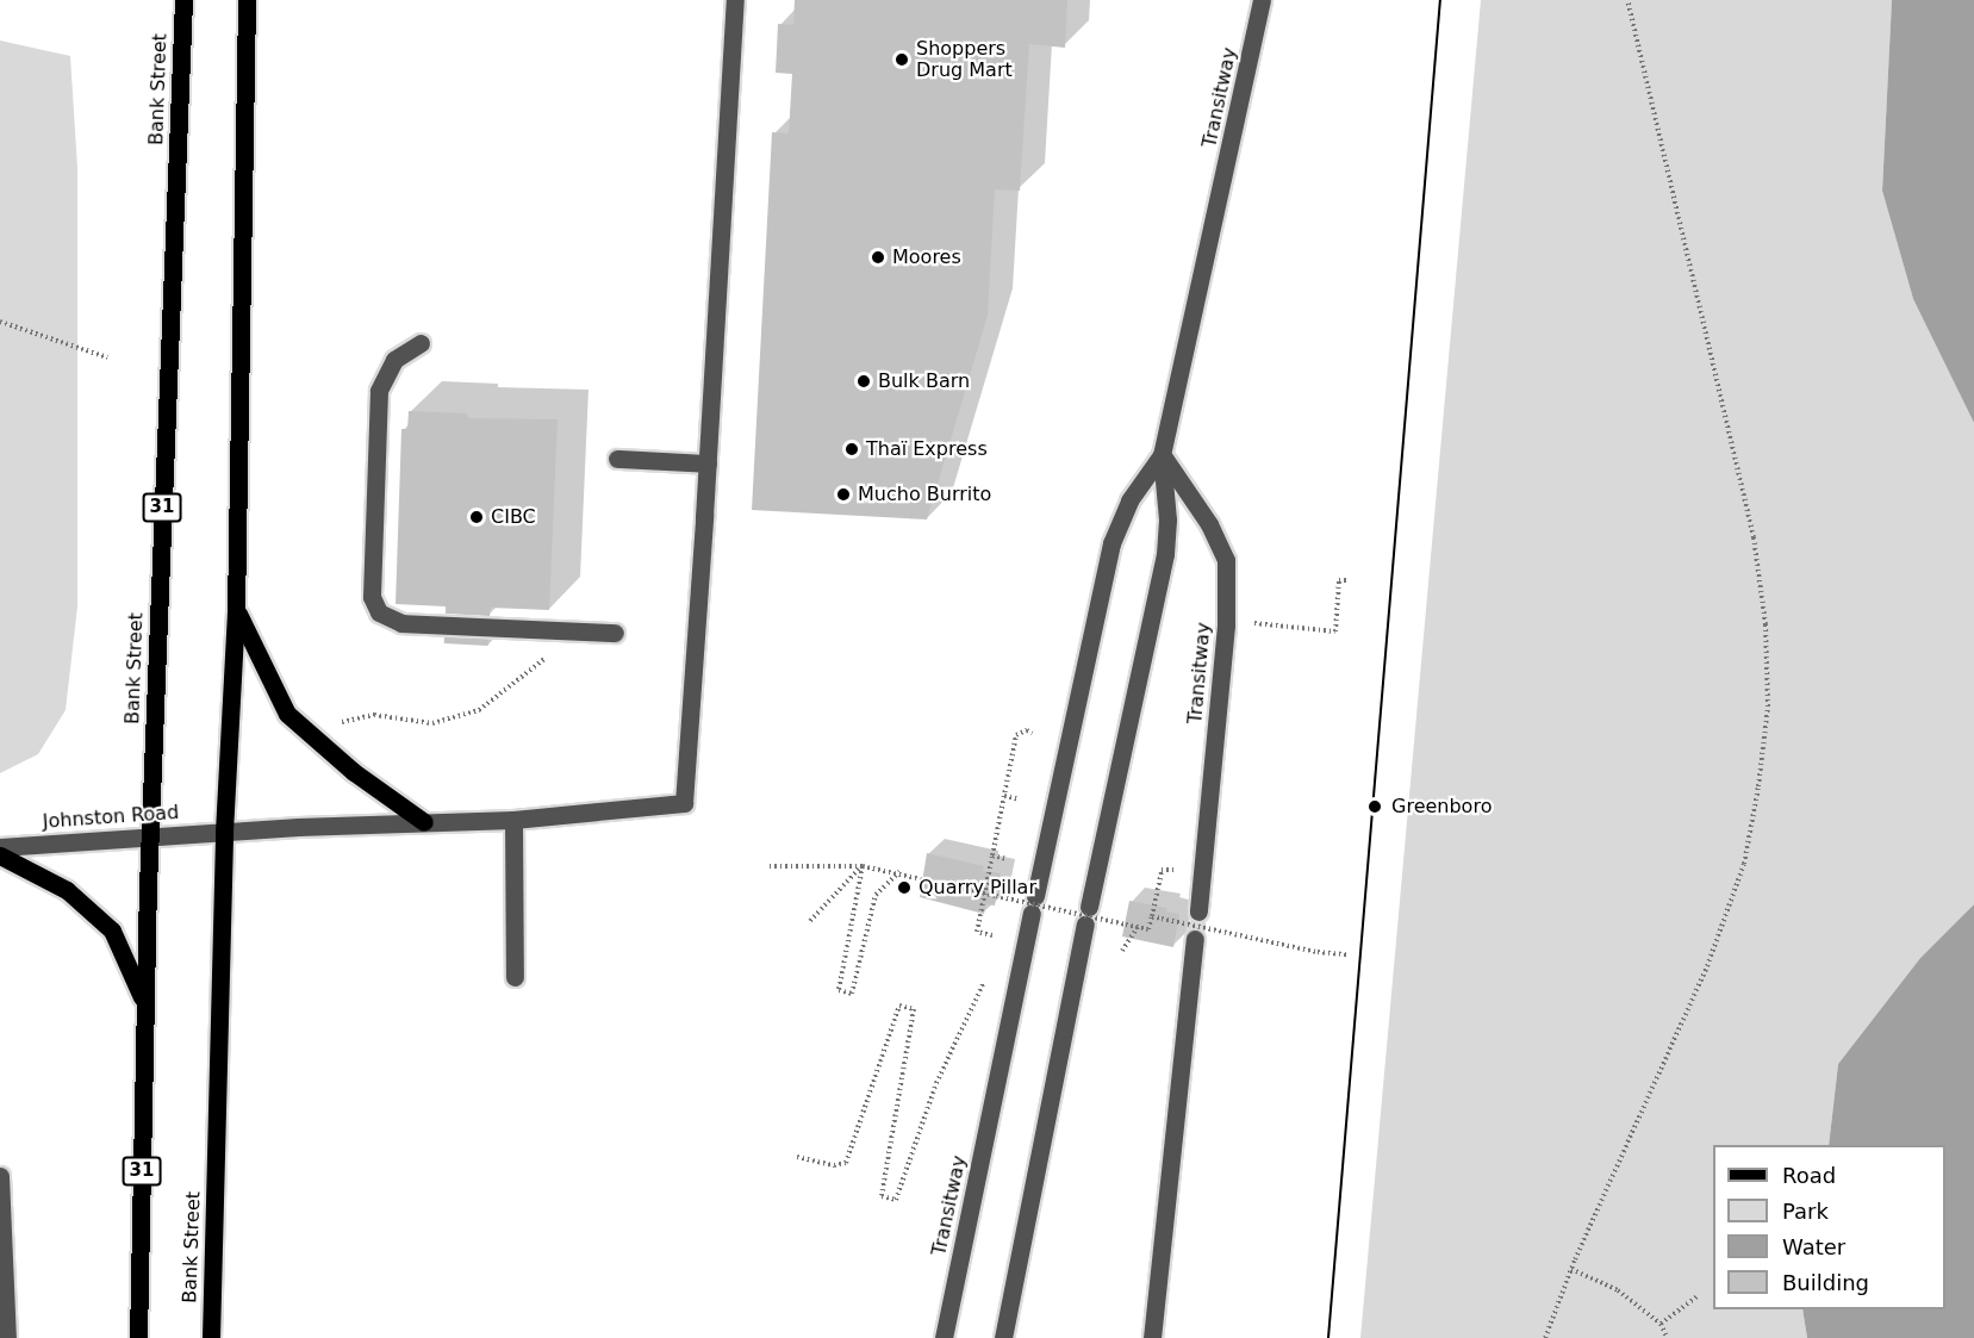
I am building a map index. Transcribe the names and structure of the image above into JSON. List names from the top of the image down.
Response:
{
  "streets": {
    "main road": ["Bank Street", "31"],
    "street": ["Transitway", "Johnston Road"]
  },
  "crossings": [
    ["Bank Street", "Johnston Road"]
  ],
  "places": [
    "Shoppers Drug Mart",
    "Moores",
    "Bulk Barn",
    "Thaï Express",
    "Mucho Burrito",
    "CIBC",
    "Greenboro",
    "Quarry Pillar"
  ],
  "legend": [
    "Road",
    "Park",
    "Water",
    "Building"
  ]
}
